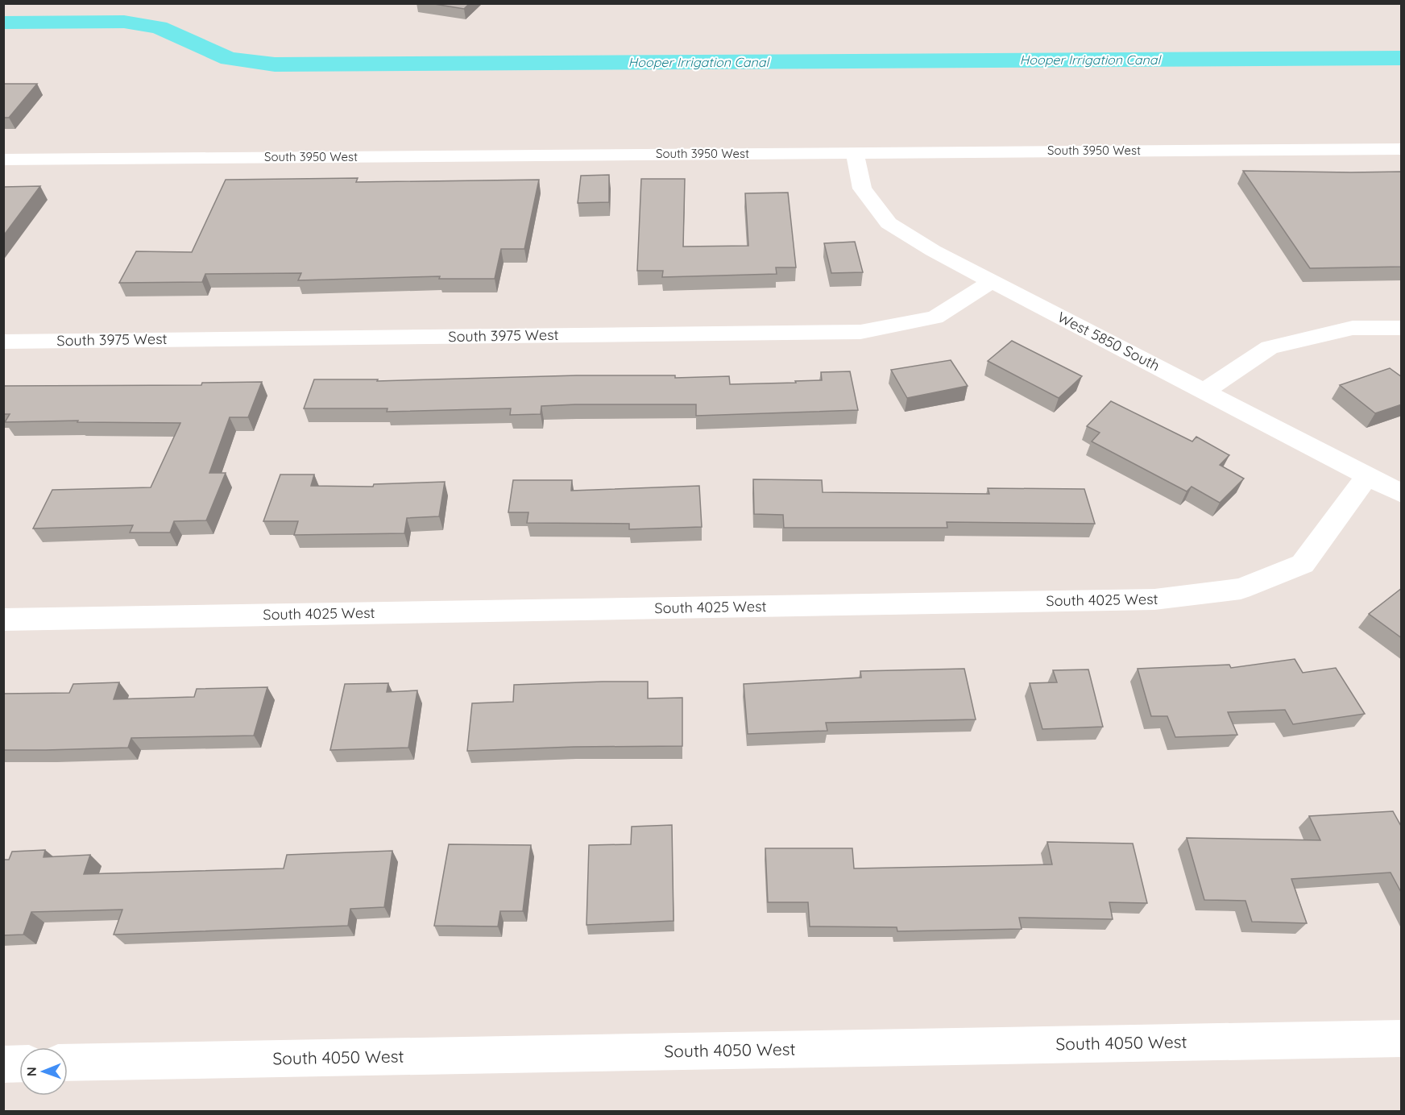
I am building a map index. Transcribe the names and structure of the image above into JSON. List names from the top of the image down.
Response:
{
  "streets": {
    "street": [
      "South 3950 West",
      "South 3975 West",
      "West 5850 South",
      "South 4025 West",
      "South 4050 West"
    ]
  },
  "crossings": [
    ["South 3950 West", "West 5850 South"],
    ["South 3975 West", "West 5850 South"],
    ["West 5850 South", "South 4025 West"]
  ],
  "water": ["Hooper Irrigation Canal"],
  "north": "left"
}
